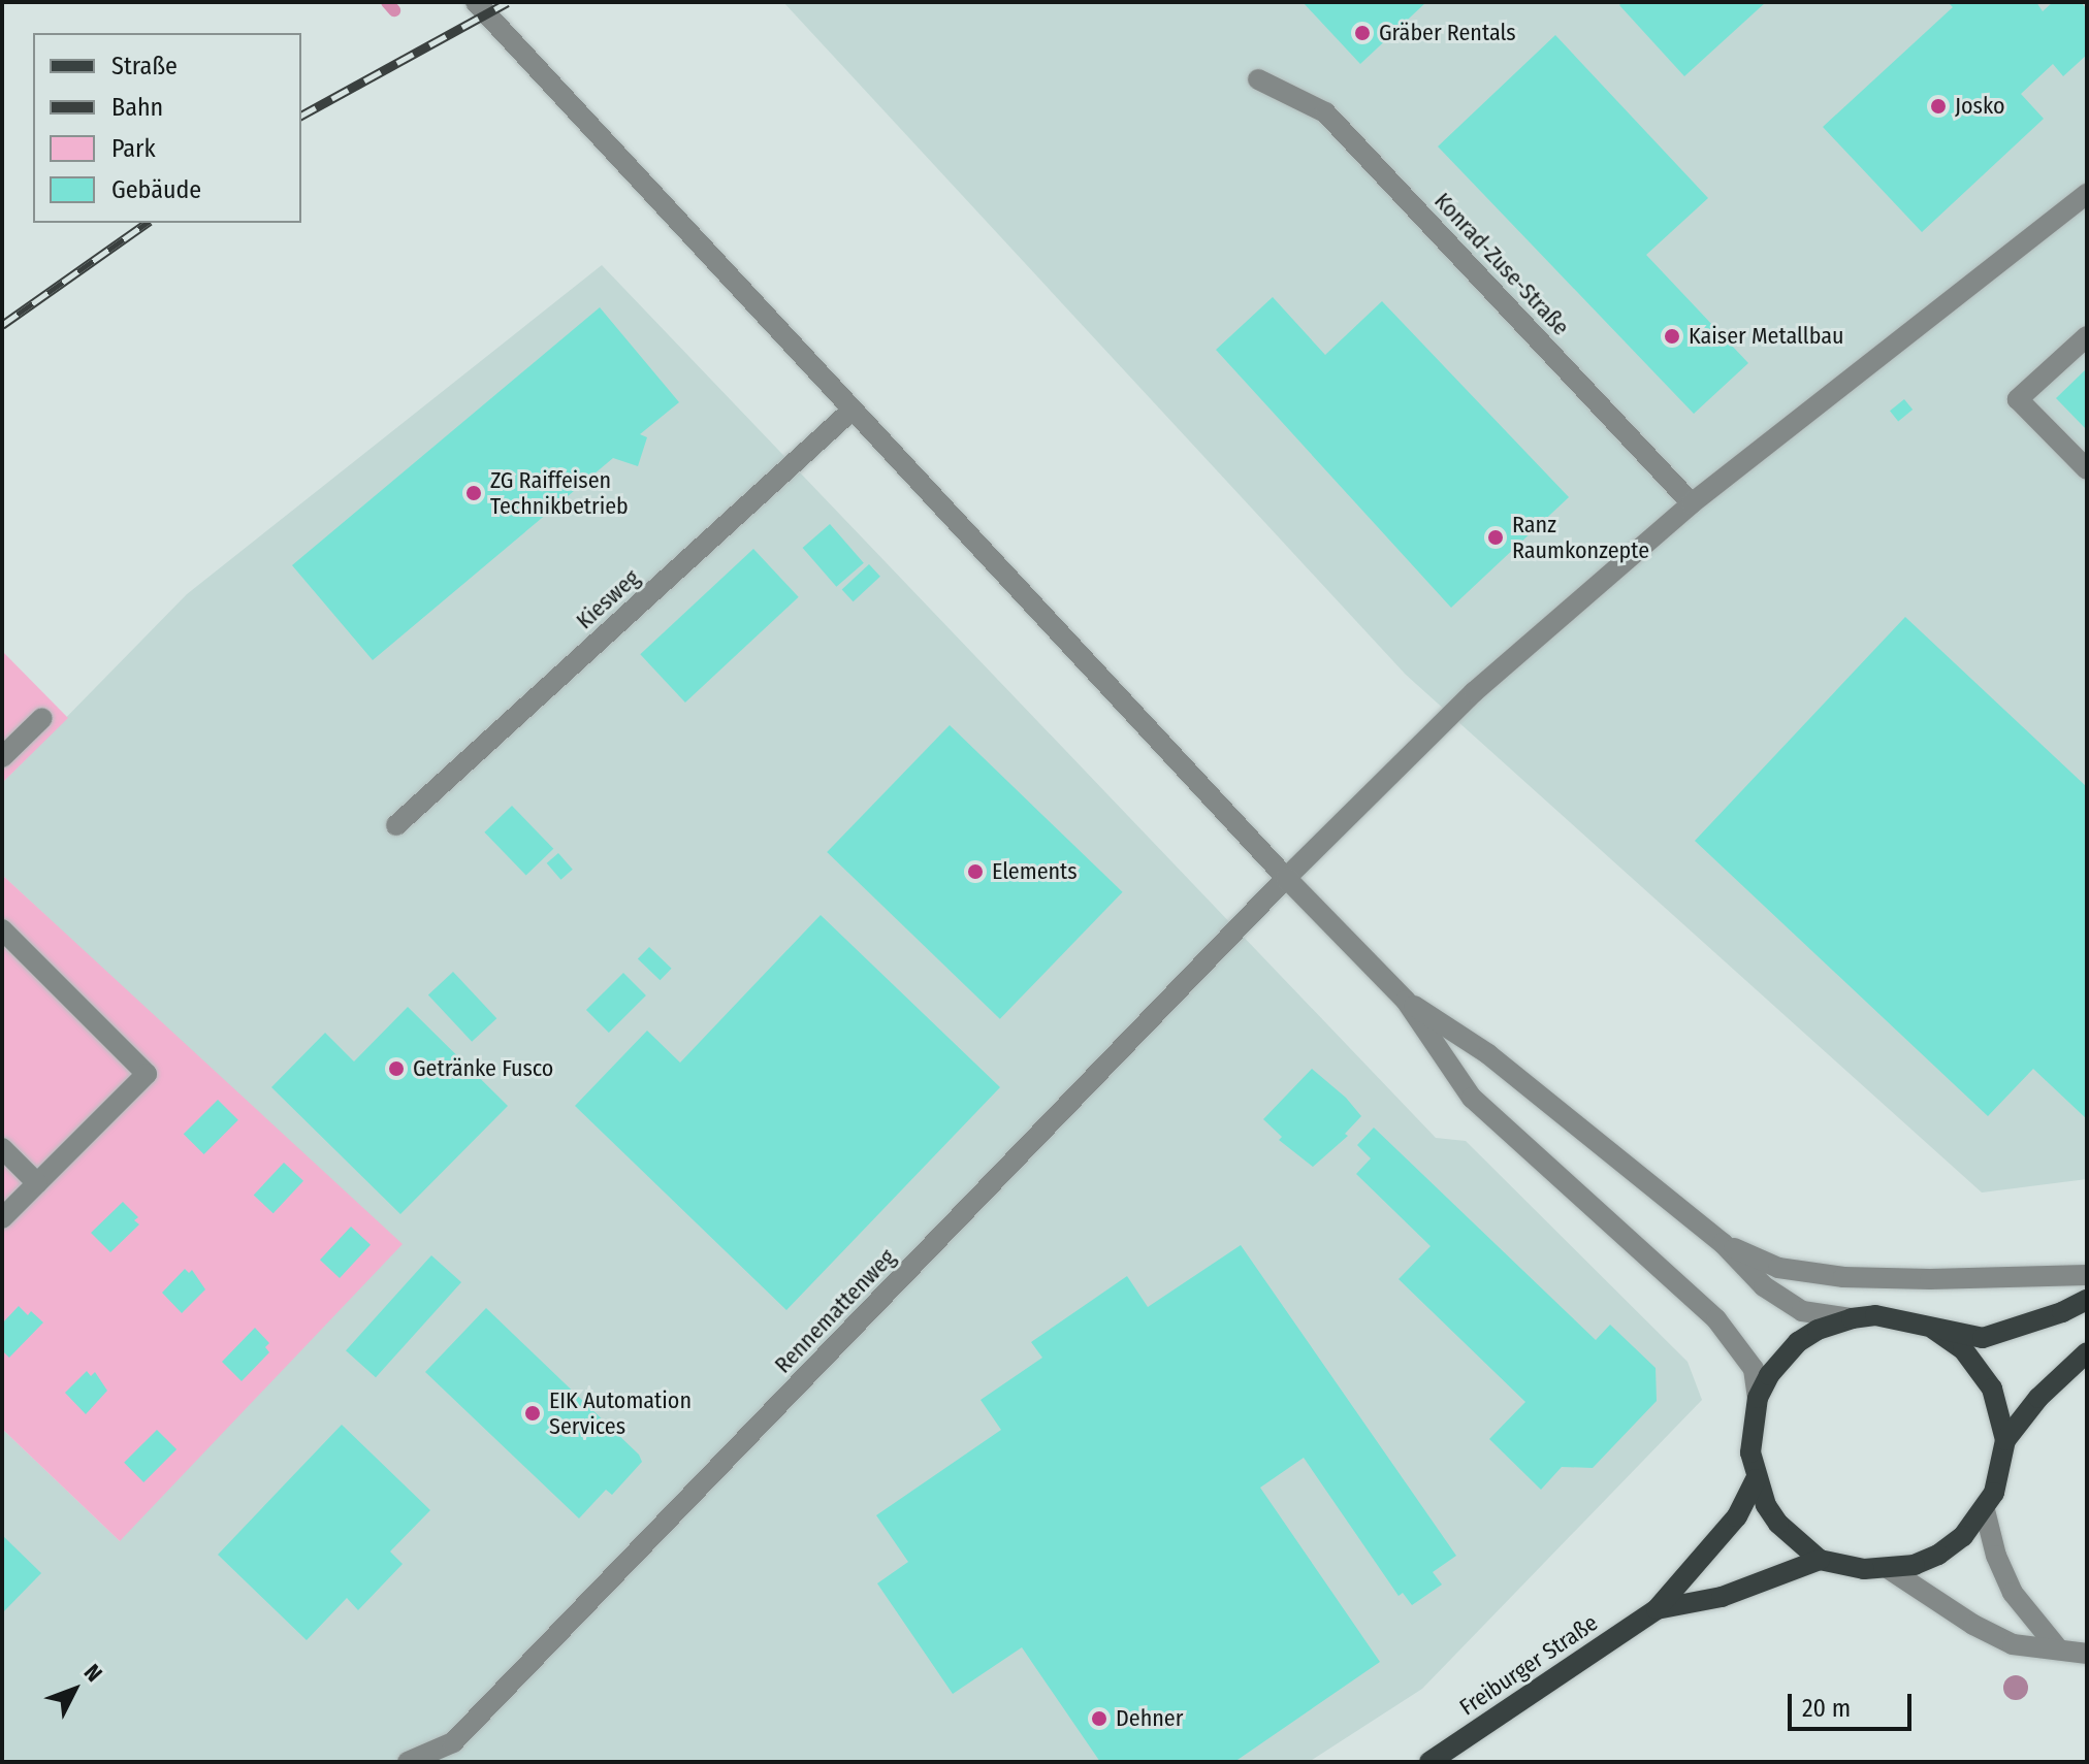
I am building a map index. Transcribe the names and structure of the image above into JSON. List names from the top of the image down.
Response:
{
  "streets": {
    "main road": ["Freiburger Straße"],
    "street": ["Konrad-Zuse-Straße", "Kiesweg", "Rennemattenweg"]
  },
  "places": [
    "Gräber Rentals",
    "Josko",
    "Kaiser Metallbau",
    "ZG Raiffeisen Technikbetrieb",
    "Ranz Raumkonzepte",
    "Elements",
    "Getränke Fusco",
    "EIK Automation Services",
    "Dehner"
  ],
  "legend": [
    "Straße",
    "Bahn",
    "Park",
    "Gebäude"
  ],
  "scale_bar": "20 m",
  "north": "top right"
}
